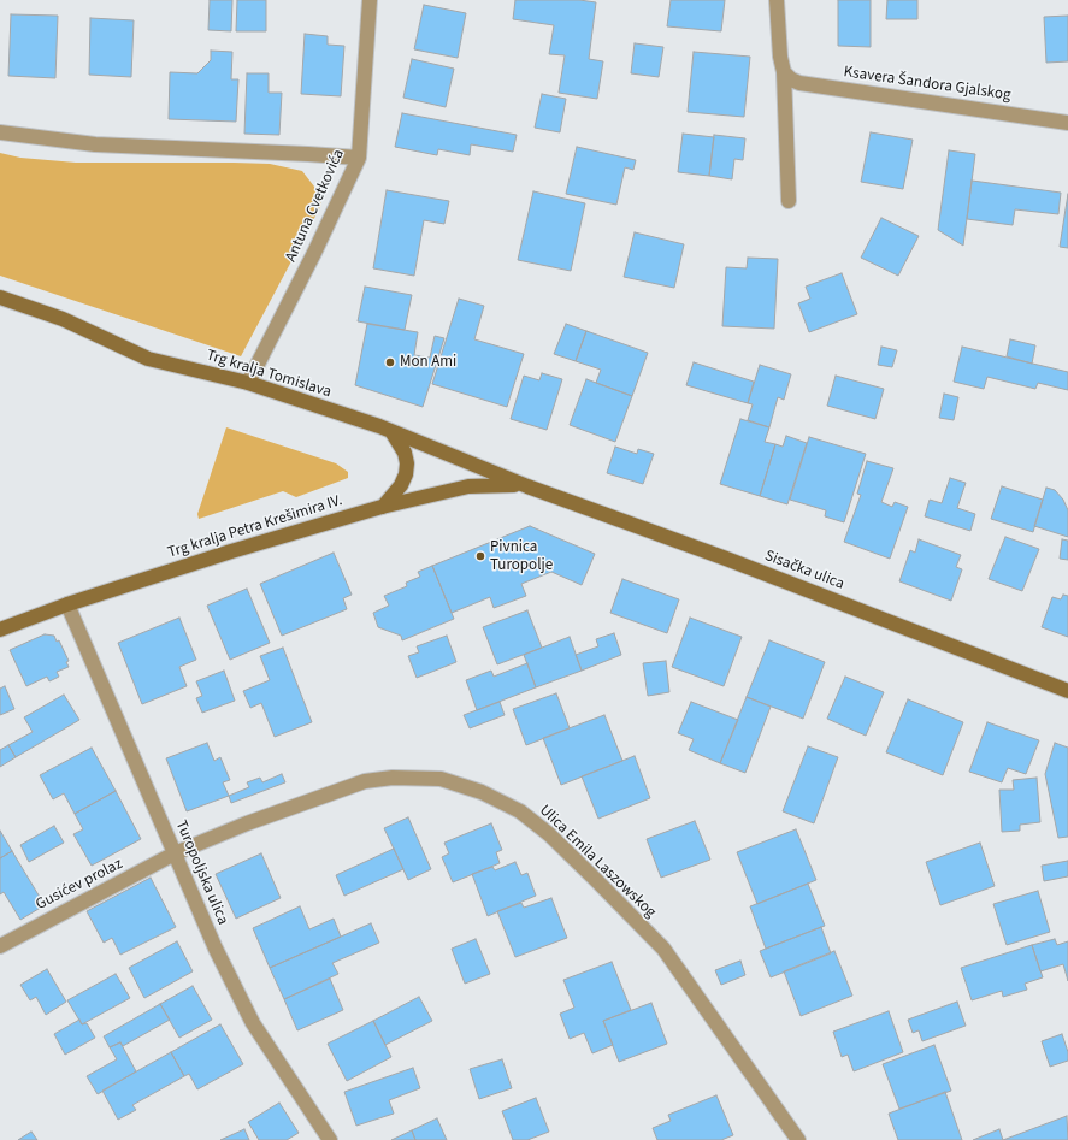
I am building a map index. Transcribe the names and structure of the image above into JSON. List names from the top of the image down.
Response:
{
  "streets": {
    "main road": ["Trg kralja Tomislava", "Trg kralja Petra Krešimira IV.", "Sisačka ulica"],
    "street": [
      "Ksavera Šandora Gjalskog",
      "Antuna Cvetkovića",
      "Ulica Emila Laszowskog",
      "Turopoljska ulica",
      "Gusićev prolaz"
    ]
  },
  "crossings": [
    ["Antuna Cvetkovića", "Trg kralja Tomislava"],
    ["Trg kralja Tomislava", "Trg kralja Petra Krešimira IV."],
    ["Trg kralja Tomislava", "Sisačka ulica"],
    ["Trg kralja Petra Krešimira IV.", "Sisačka ulica"],
    ["Trg kralja Petra Krešimira IV.", "Turopoljska ulica"],
    ["Ulica Emila Laszowskog", "Turopoljska ulica"],
    ["Ulica Emila Laszowskog", "Gusićev prolaz"],
    ["Turopoljska ulica", "Gusićev prolaz"]
  ],
  "places": ["Mon Ami", "Pivnica Turopolje"]
}
